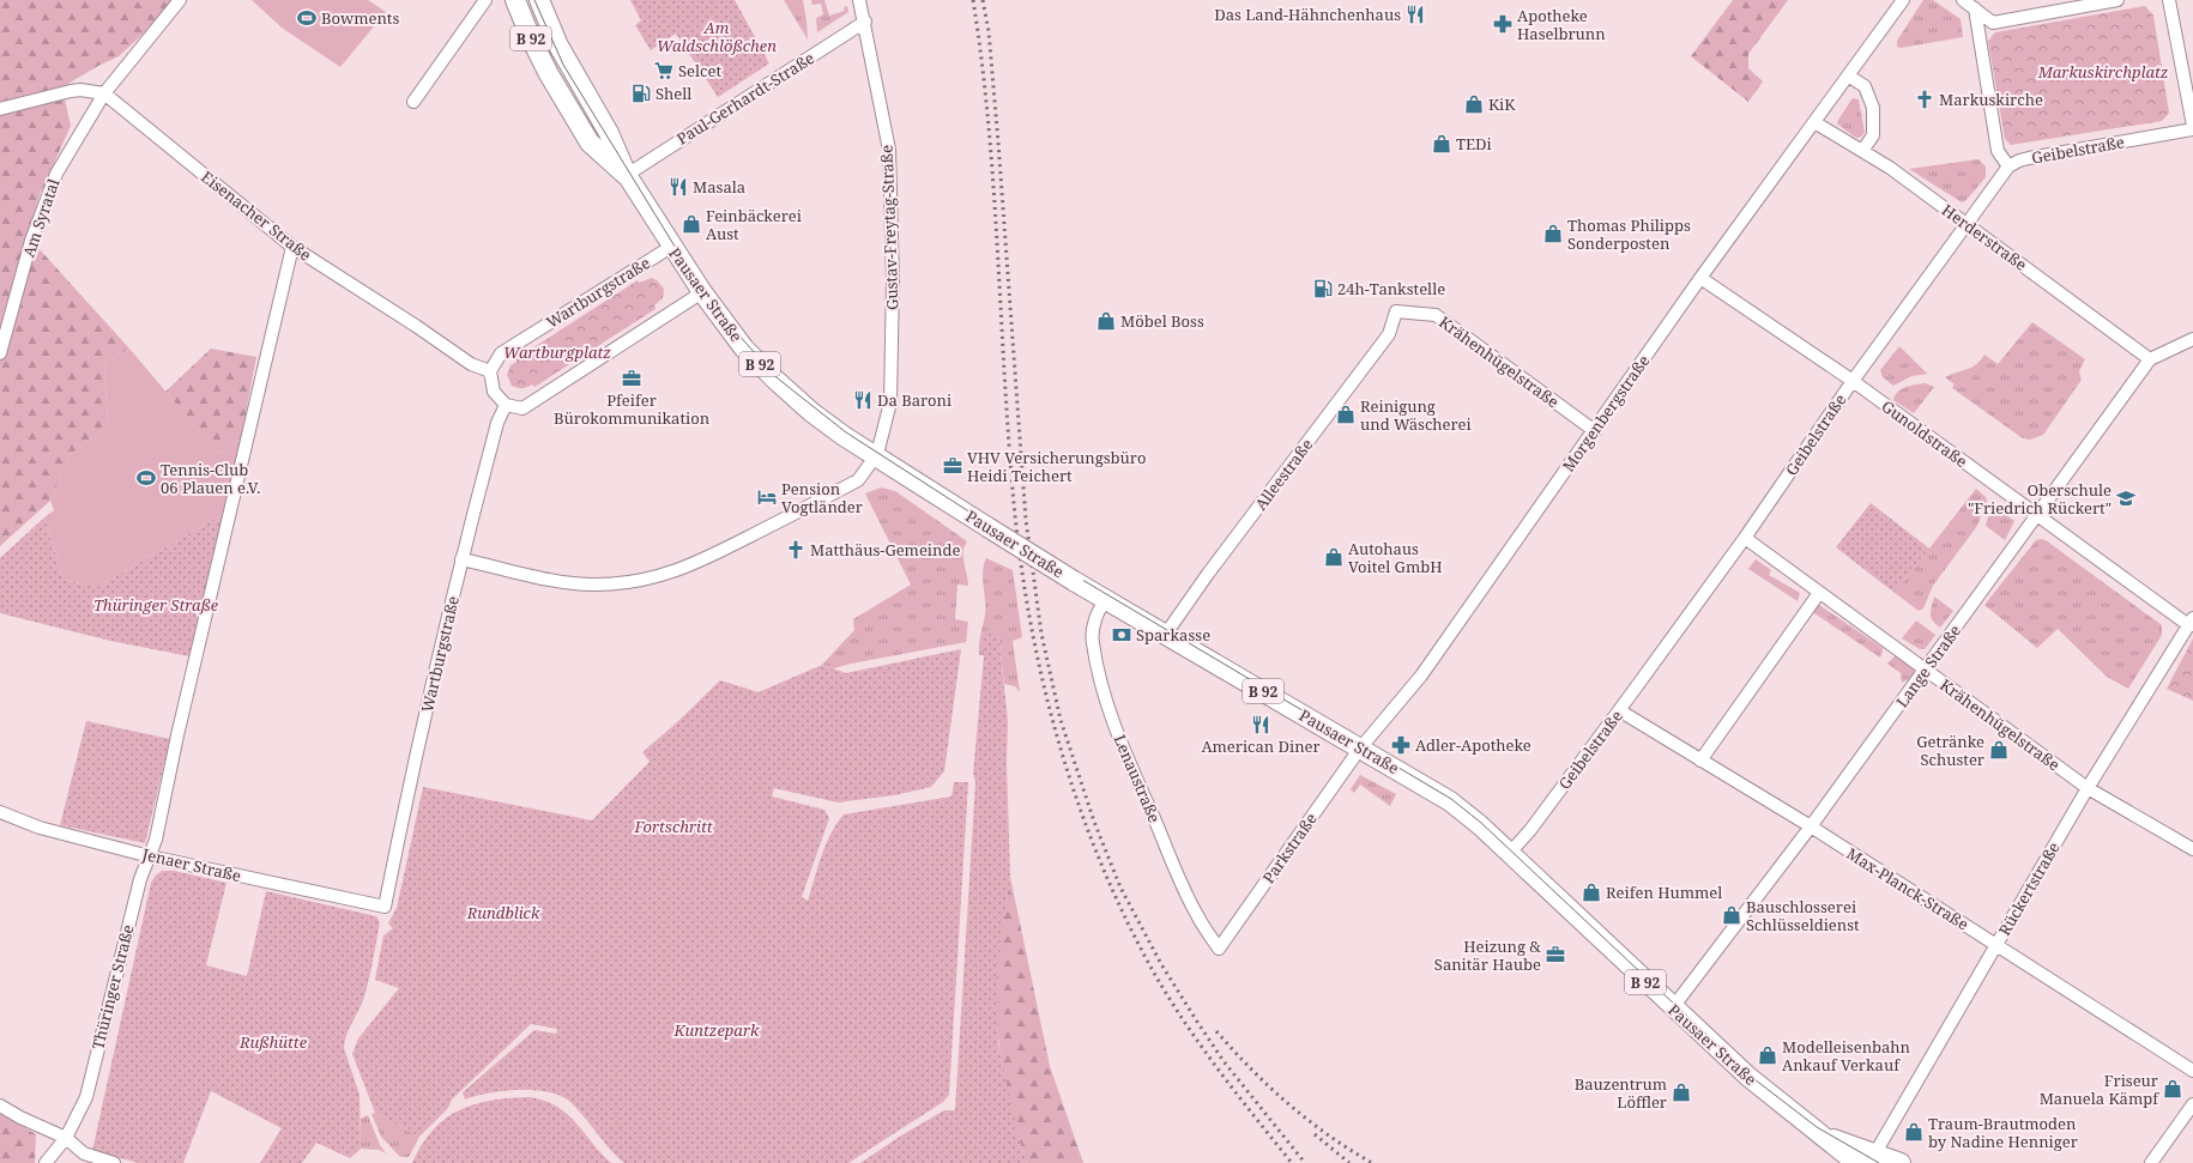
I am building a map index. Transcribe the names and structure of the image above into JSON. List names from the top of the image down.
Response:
{
  "streets": {
    "main road": ["B 92", "Pausaer Straße"],
    "street": [
      "Paul-Gerhardt-Straße",
      "Geibelstraße",
      "Eisenacher Straße",
      "Am Syratal",
      "Gustav-Freytag-Straße",
      "Herderstraße",
      "Wartburgstraße",
      "Krähenhügelstraße",
      "Morgenbergstraße",
      "Gunoldstraße",
      "Alleestraße",
      "Lange Straße",
      "Lenaustraße",
      "Parkstraße",
      "Jenaer Straße",
      "Max-Planck-Straße",
      "Rückertstraße",
      "Thüringer Straße"
    ]
  },
  "crossings": [
    ["Paul-Gerhardt-Straße", "Gustav-Freytag-Straße"],
    ["Paul-Gerhardt-Straße", "Pausaer Straße"],
    ["Geibelstraße", "Herderstraße"],
    ["Geibelstraße", "Pausaer Straße"],
    ["Geibelstraße", "Krähenhügelstraße"],
    ["Geibelstraße", "Gunoldstraße"],
    ["Geibelstraße", "Max-Planck-Straße"],
    ["Eisenacher Straße", "Am Syratal"],
    ["Eisenacher Straße", "Wartburgstraße"],
    ["Eisenacher Straße", "Thüringer Straße"],
    ["Gustav-Freytag-Straße", "Pausaer Straße"],
    ["Herderstraße", "Morgenbergstraße"],
    ["Herderstraße", "Lange Straße"],
    ["Wartburgstraße", "Pausaer Straße"],
    ["Wartburgstraße", "Jenaer Straße"],
    ["Pausaer Straße", "Morgenbergstraße"],
    ["Pausaer Straße", "Alleestraße"],
    ["Pausaer Straße", "Lange Straße"],
    ["Pausaer Straße", "Lenaustraße"],
    ["Pausaer Straße", "Parkstraße"],
    ["Pausaer Straße", "Rückertstraße"],
    ["Krähenhügelstraße", "Morgenbergstraße"],
    ["Krähenhügelstraße", "Alleestraße"],
    ["Krähenhügelstraße", "Lange Straße"],
    ["Krähenhügelstraße", "Rückertstraße"],
    ["Morgenbergstraße", "Gunoldstraße"],
    ["Morgenbergstraße", "Parkstraße"],
    ["Gunoldstraße", "Lange Straße"],
    ["Gunoldstraße", "Rückertstraße"],
    ["Lange Straße", "Max-Planck-Straße"],
    ["Lenaustraße", "Parkstraße"],
    ["Jenaer Straße", "Thüringer Straße"],
    ["Max-Planck-Straße", "Rückertstraße"]
  ],
  "parks": [
    "Am Waldschlößchen",
    "Markuskirchplatz",
    "Wartburgplatz",
    "Thüringer Straße",
    "Fortschritt",
    "Rundblick",
    "Kuntzepark",
    "Rußhütte"
  ],
  "places": {
    "restaurant": [
      "Das Land-Hähnchenhaus",
      "Masala",
      "Da Baroni",
      "American Diner"
    ],
    "sports": ["Bowments", "Tennis-Club 06 Plauen e.V."],
    "pharmacy": ["Apotheke Haselbrunn", "Adler-Apotheke"],
    "supermarket": ["Selcet"],
    "fuel station": ["Shell", "24h-Tankstelle"],
    "church": ["Markuskirche", "Matthäus-Gemeinde"],
    "shop": [
      "KiK",
      "TEDi",
      "Feinbäckerei Aust",
      "Thomas Philipps Sonderposten",
      "Möbel Boss",
      "Reinigung und Wäscherei",
      "Autohaus Voitel GmbH",
      "Getränke Schuster",
      "Reifen Hummel",
      "Bauschlosserei Schlüsseldienst",
      "Modelleisenbahn Ankauf Verkauf",
      "Friseur Manuela Kämpf",
      "Bauzentrum Löffler",
      "Traum-Brautmoden by Nadine Henniger"
    ],
    "office": ["Pfeifer Bürokommunikation", "VHV Versicherungsbüro Heidi Teichert", "Heizung & Sanitär Haube"],
    "hotel": ["Pension Vogtländer"],
    "school or university": ["Oberschule \"Friedrich Rückert\""],
    "bank": ["Sparkasse"]
  }
}
